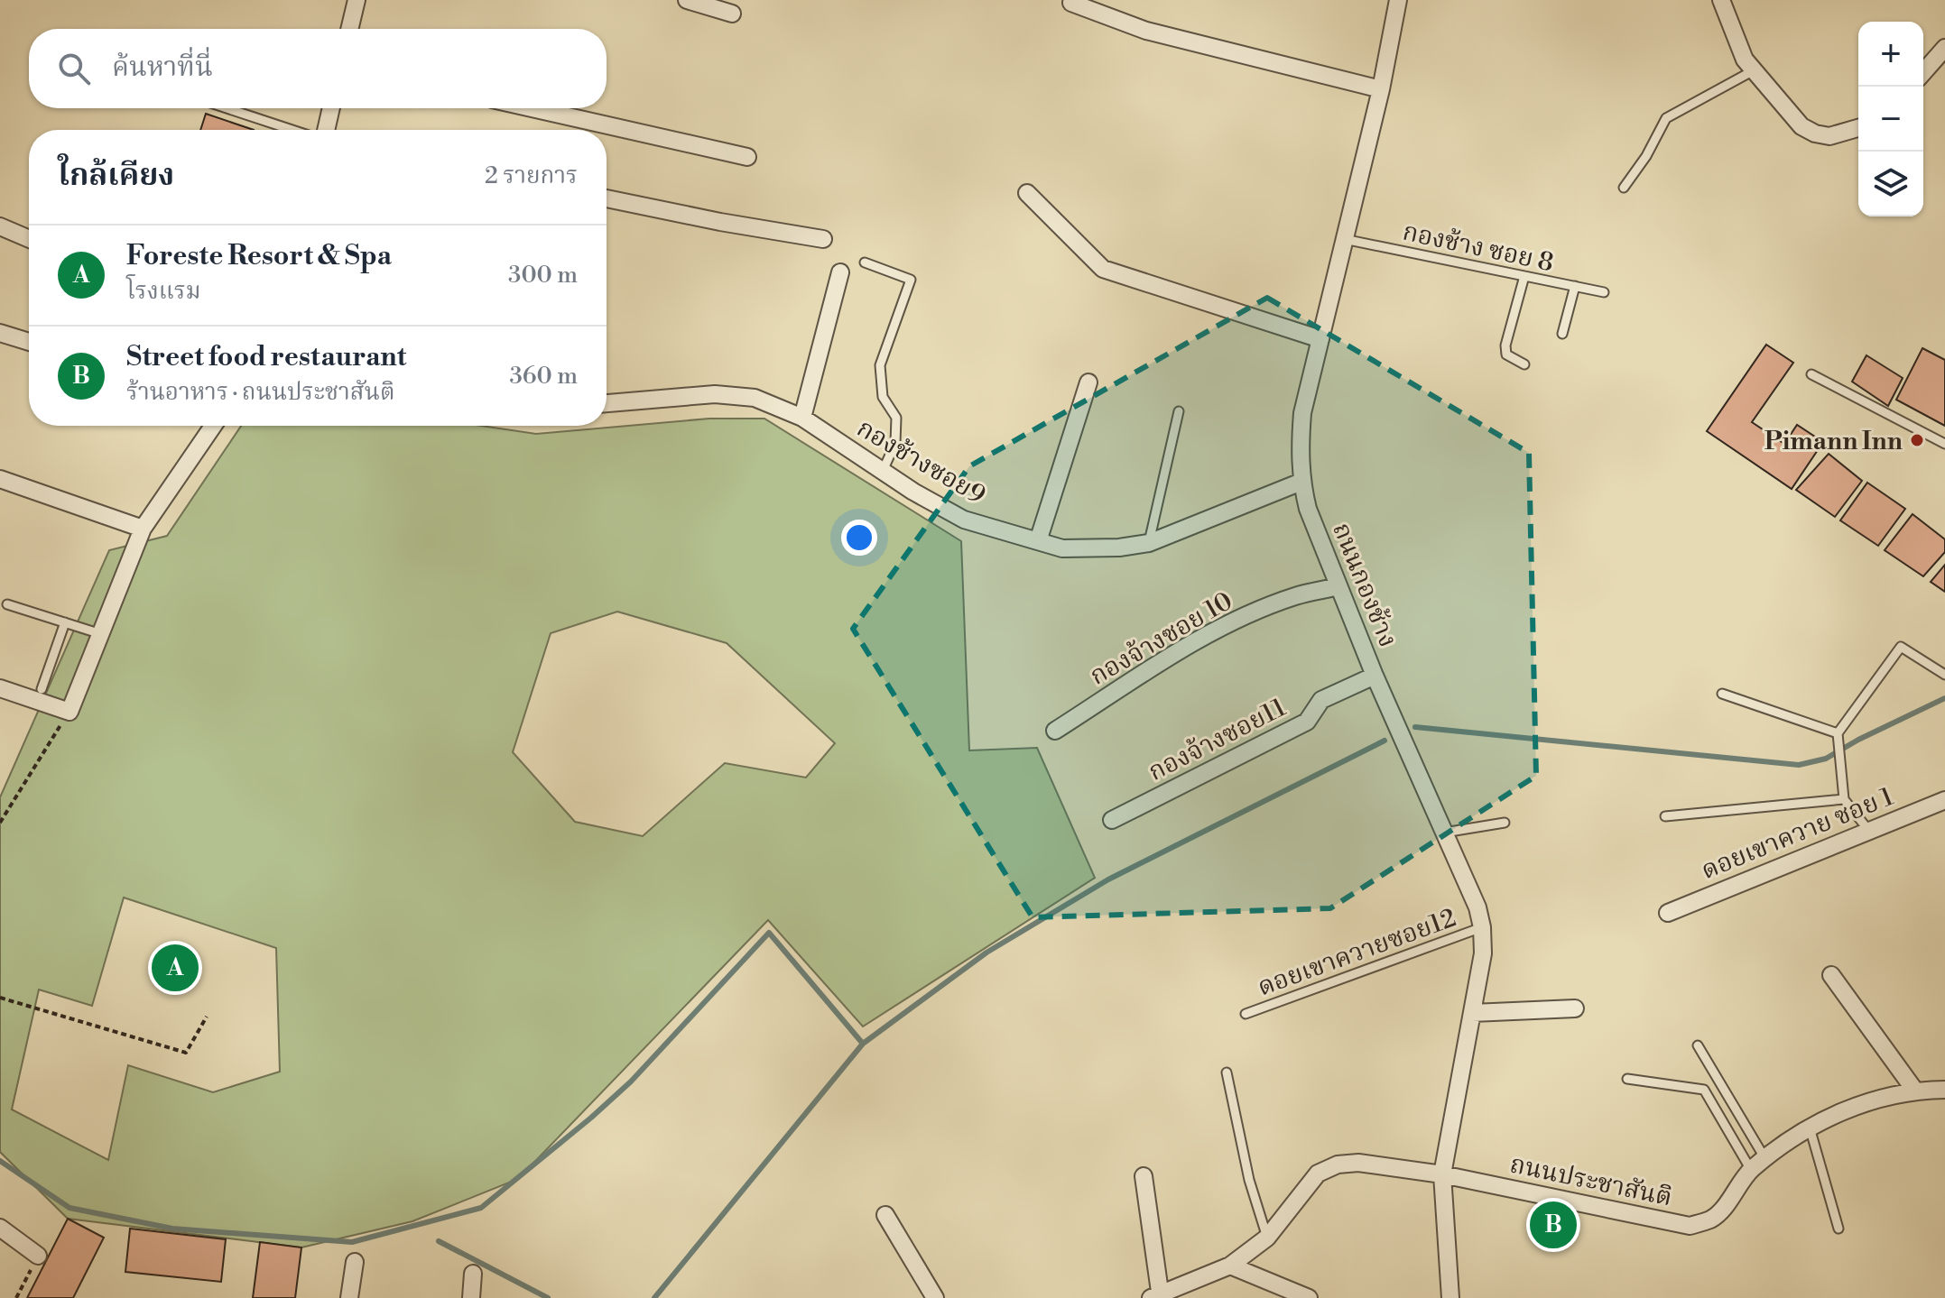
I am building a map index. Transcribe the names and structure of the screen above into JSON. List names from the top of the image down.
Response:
{
  "streets": {
    "street": [
      "กองช้างซอย9",
      "ถนนกองช้าง",
      "กองจ้างซอย 10",
      "กองจ้างซอย11",
      "ดอยเขาควาย ซอย 1",
      "ถนนประชาสันติ"
    ],
    "lane": ["กองช้าง ซอย 8", "ดอยเขาควายซอย12"]
  },
  "crossings": [
    ["กองช้าง ซอย 8", "ถนนกองช้าง"],
    ["กองช้างซอย9", "ถนนกองช้าง"],
    ["ถนนกองช้าง", "กองจ้างซอย 10"],
    ["ถนนกองช้าง", "กองจ้างซอย11"],
    ["ถนนกองช้าง", "ดอยเขาควายซอย12"],
    ["ถนนกองช้าง", "ถนนประชาสันติ"]
  ],
  "places": ["Pimann Inn"],
  "page": {
    "map_buttons": ["+", "−"],
    "search": "ค้นหาที่นี่",
    "heading": ["ใกล้เคียง", "2 รายการ"],
    "list": [
      {
        "mark": "A",
        "name": "Foreste Resort & Spa",
        "note": "โรงแรม",
        "value": "300 m"
      },
      {
        "mark": "B",
        "name": "Street food restaurant",
        "note": "ร้านอาหาร · ถนนประชาสันติ",
        "value": "360 m"
      }
    ],
    "pins": ["A", "B"]
  }
}
